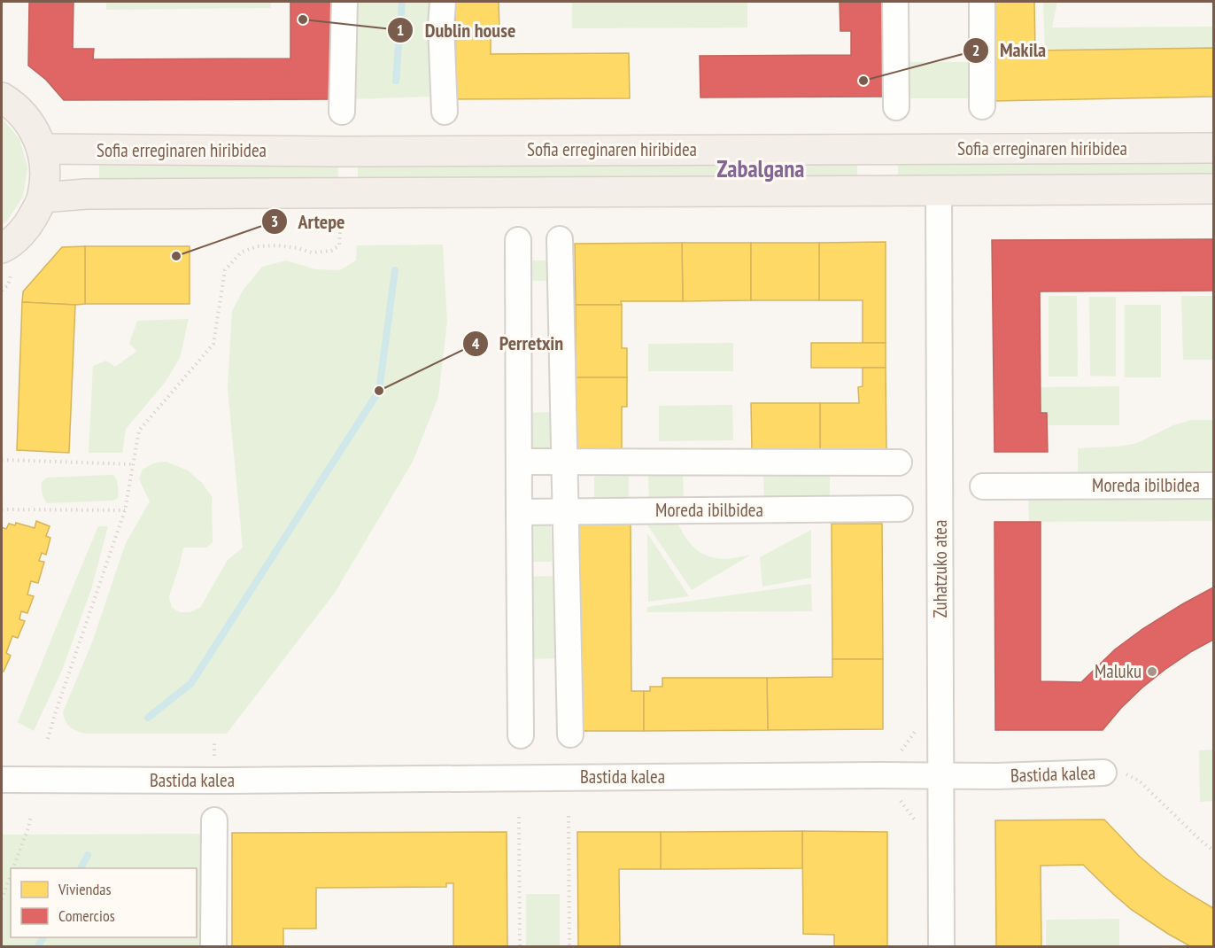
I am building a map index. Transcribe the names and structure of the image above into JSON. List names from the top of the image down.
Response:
{
  "streets": {
    "main road": ["Sofia erreginaren hiribidea"],
    "street": ["Moreda ibilbidea", "Zuhatzuko atea", "Bastida kalea"]
  },
  "crossings": [
    ["Zuhatzuko atea", "Bastida kalea"]
  ],
  "districts": ["Zabalgana"],
  "places": [
    "Dublin house",
    "Makila",
    "Artepe",
    "Perretxin",
    "Maluku"
  ],
  "legend": ["Viviendas", "Comercios"]
}
